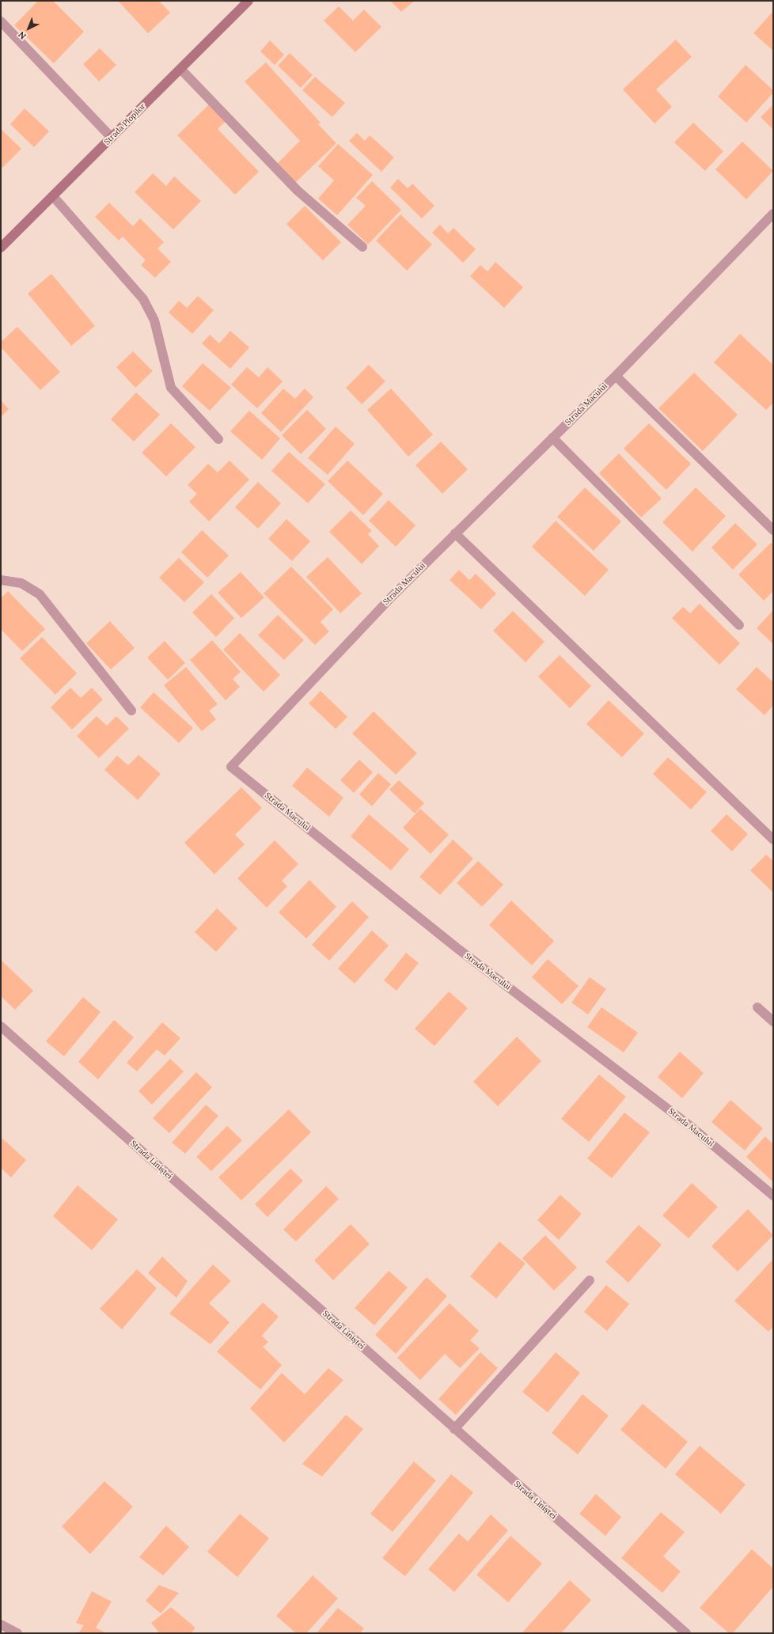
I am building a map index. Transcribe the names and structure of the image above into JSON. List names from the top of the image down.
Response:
{
  "streets": {
    "street": ["Strada Plopilor", "Strada Macului", "Strada Liniștei"]
  },
  "north": "bottom left"
}
